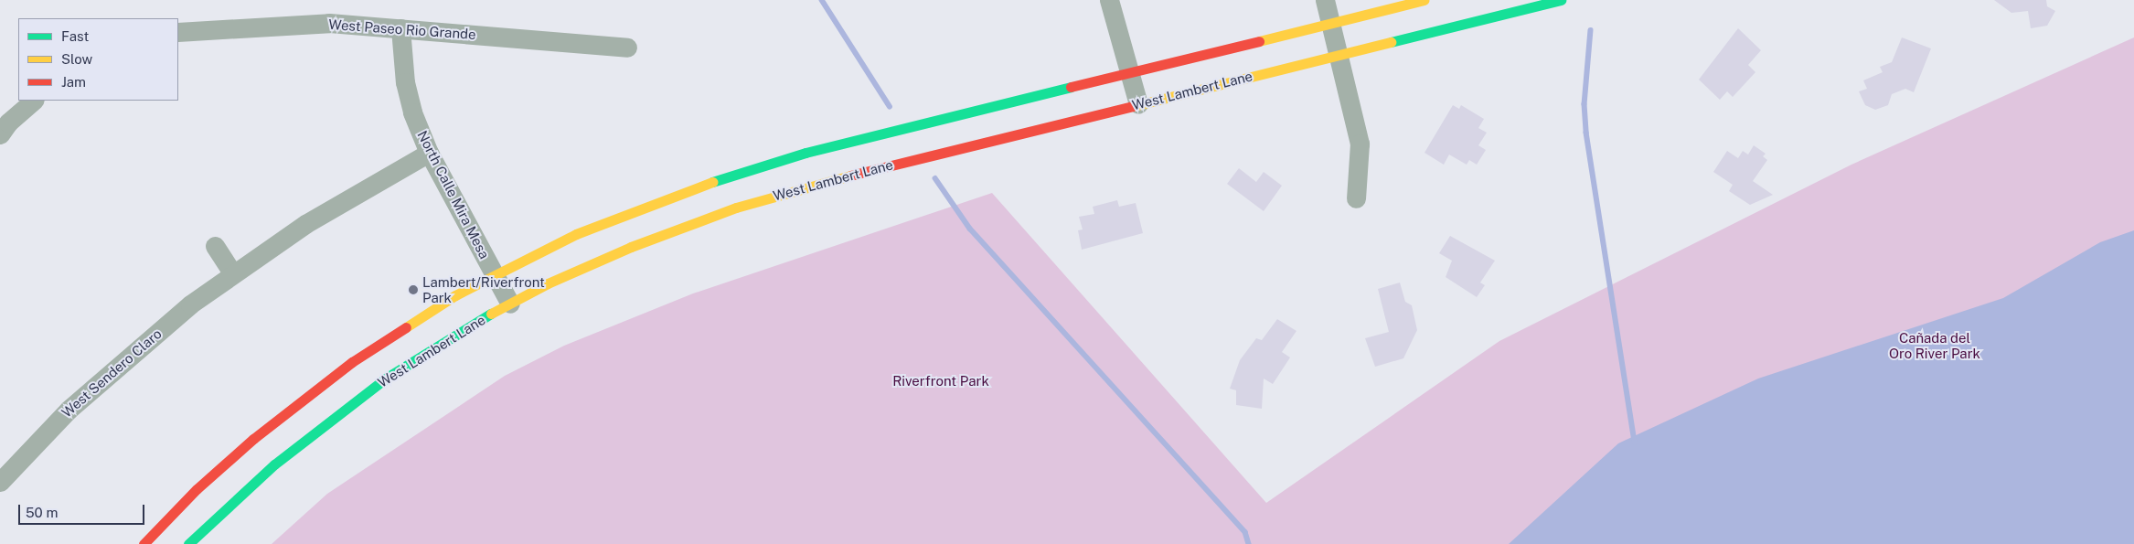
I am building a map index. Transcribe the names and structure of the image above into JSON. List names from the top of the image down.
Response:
{
  "streets": {
    "main road": ["West Lambert Lane"],
    "street": ["West Paseo Rio Grande", "North Calle Mira Mesa", "West Sendero Claro"]
  },
  "crossings": [
    ["West Paseo Rio Grande", "North Calle Mira Mesa"],
    ["West Lambert Lane", "North Calle Mira Mesa"],
    ["North Calle Mira Mesa", "West Sendero Claro"]
  ],
  "parks": ["Cañada del Oro River Park", "Riverfront Park"],
  "places": ["Lambert/Riverfront Park"],
  "legend": ["Fast", "Slow", "Jam"],
  "scale_bar": "50 m"
}
